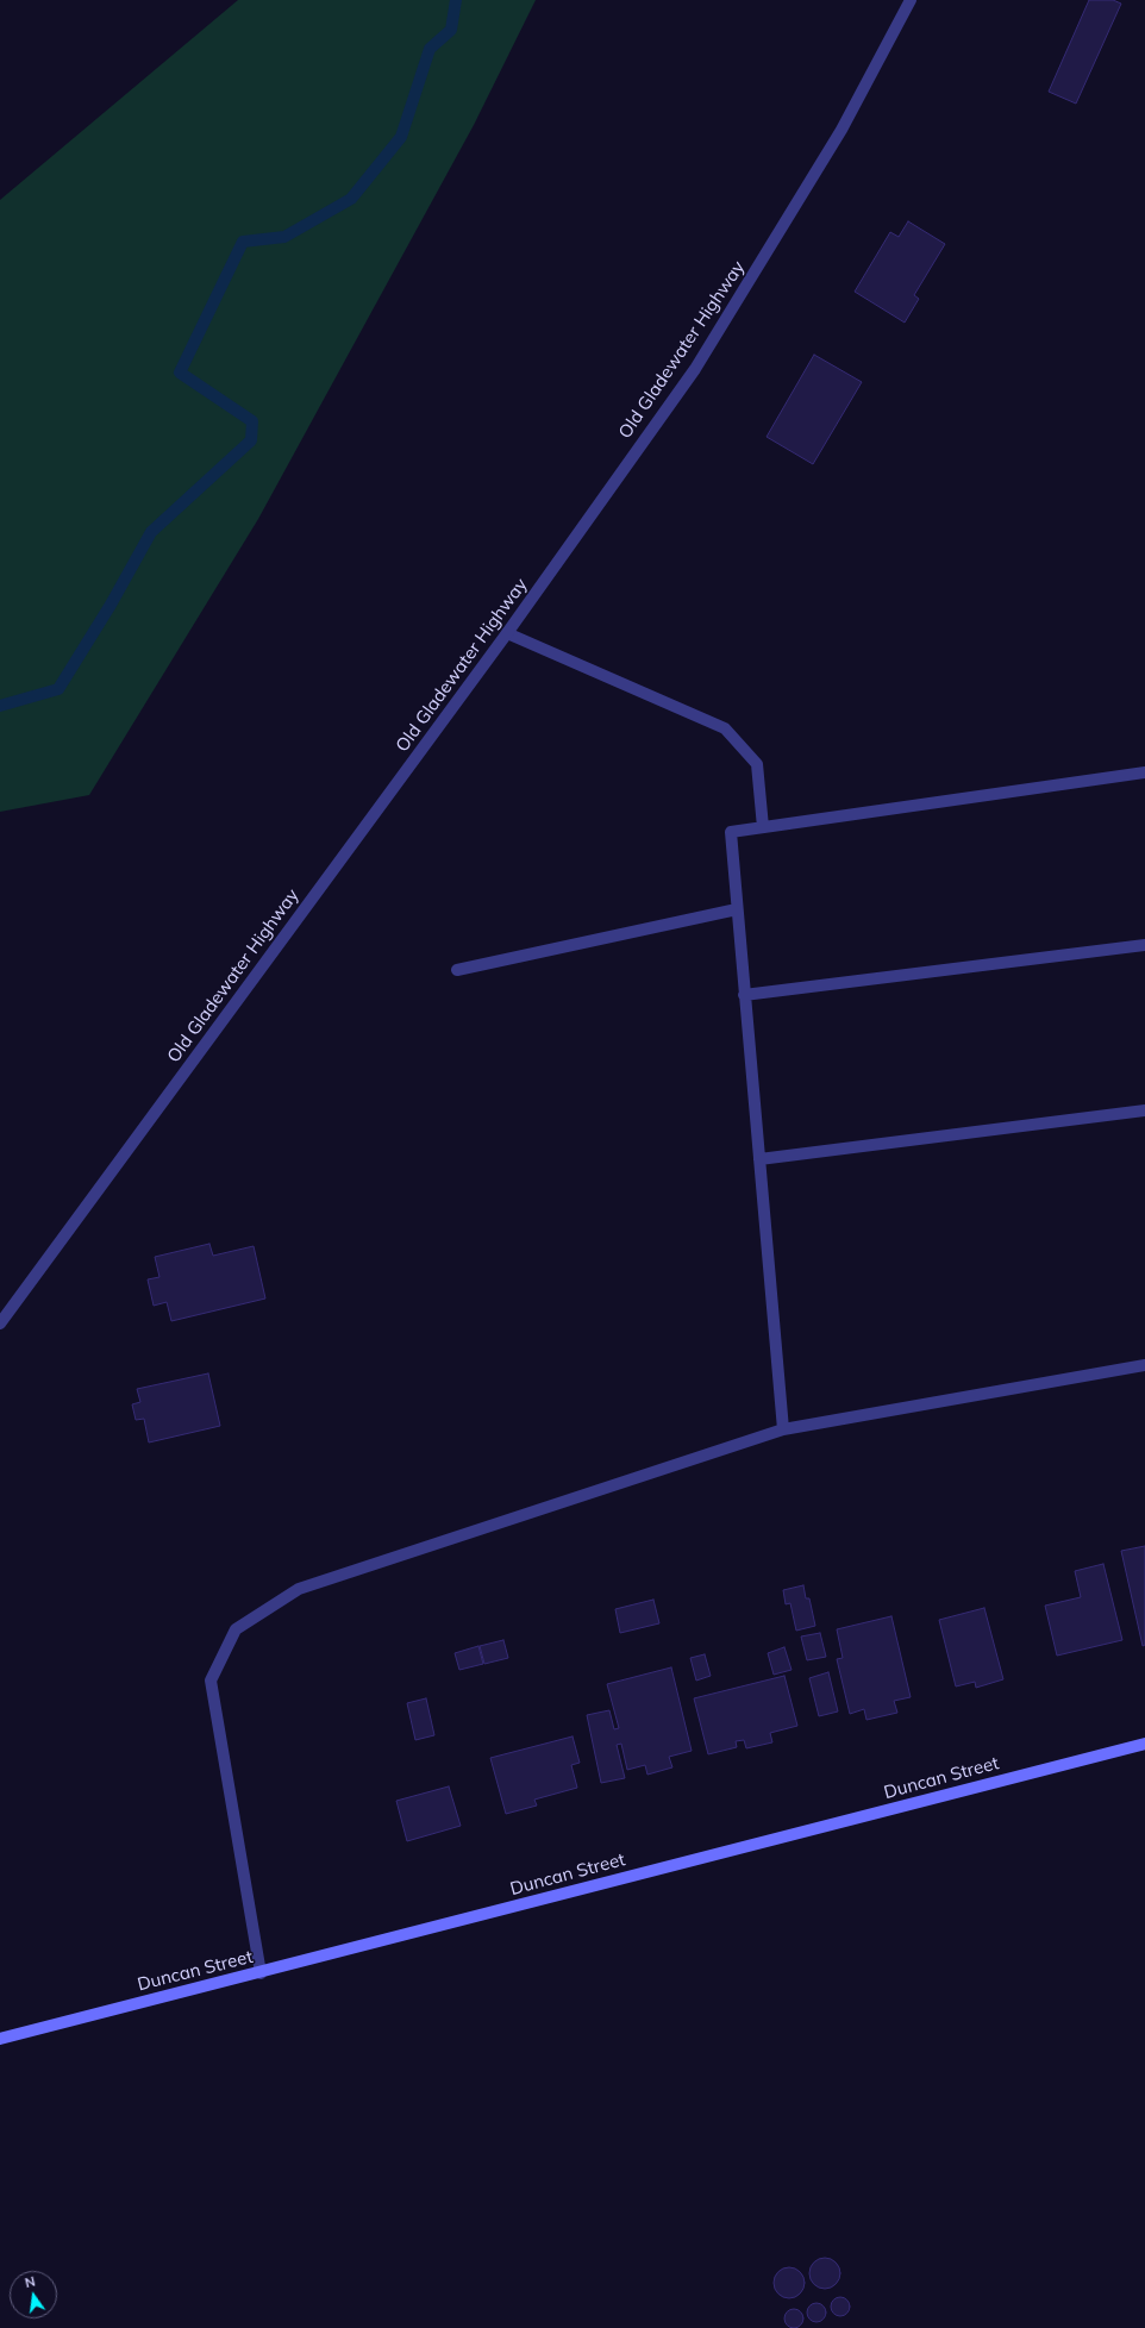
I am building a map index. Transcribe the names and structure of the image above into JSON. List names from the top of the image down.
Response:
{
  "streets": {
    "street": ["Old Gladewater Highway", "Duncan Street"]
  },
  "north": "top"
}
